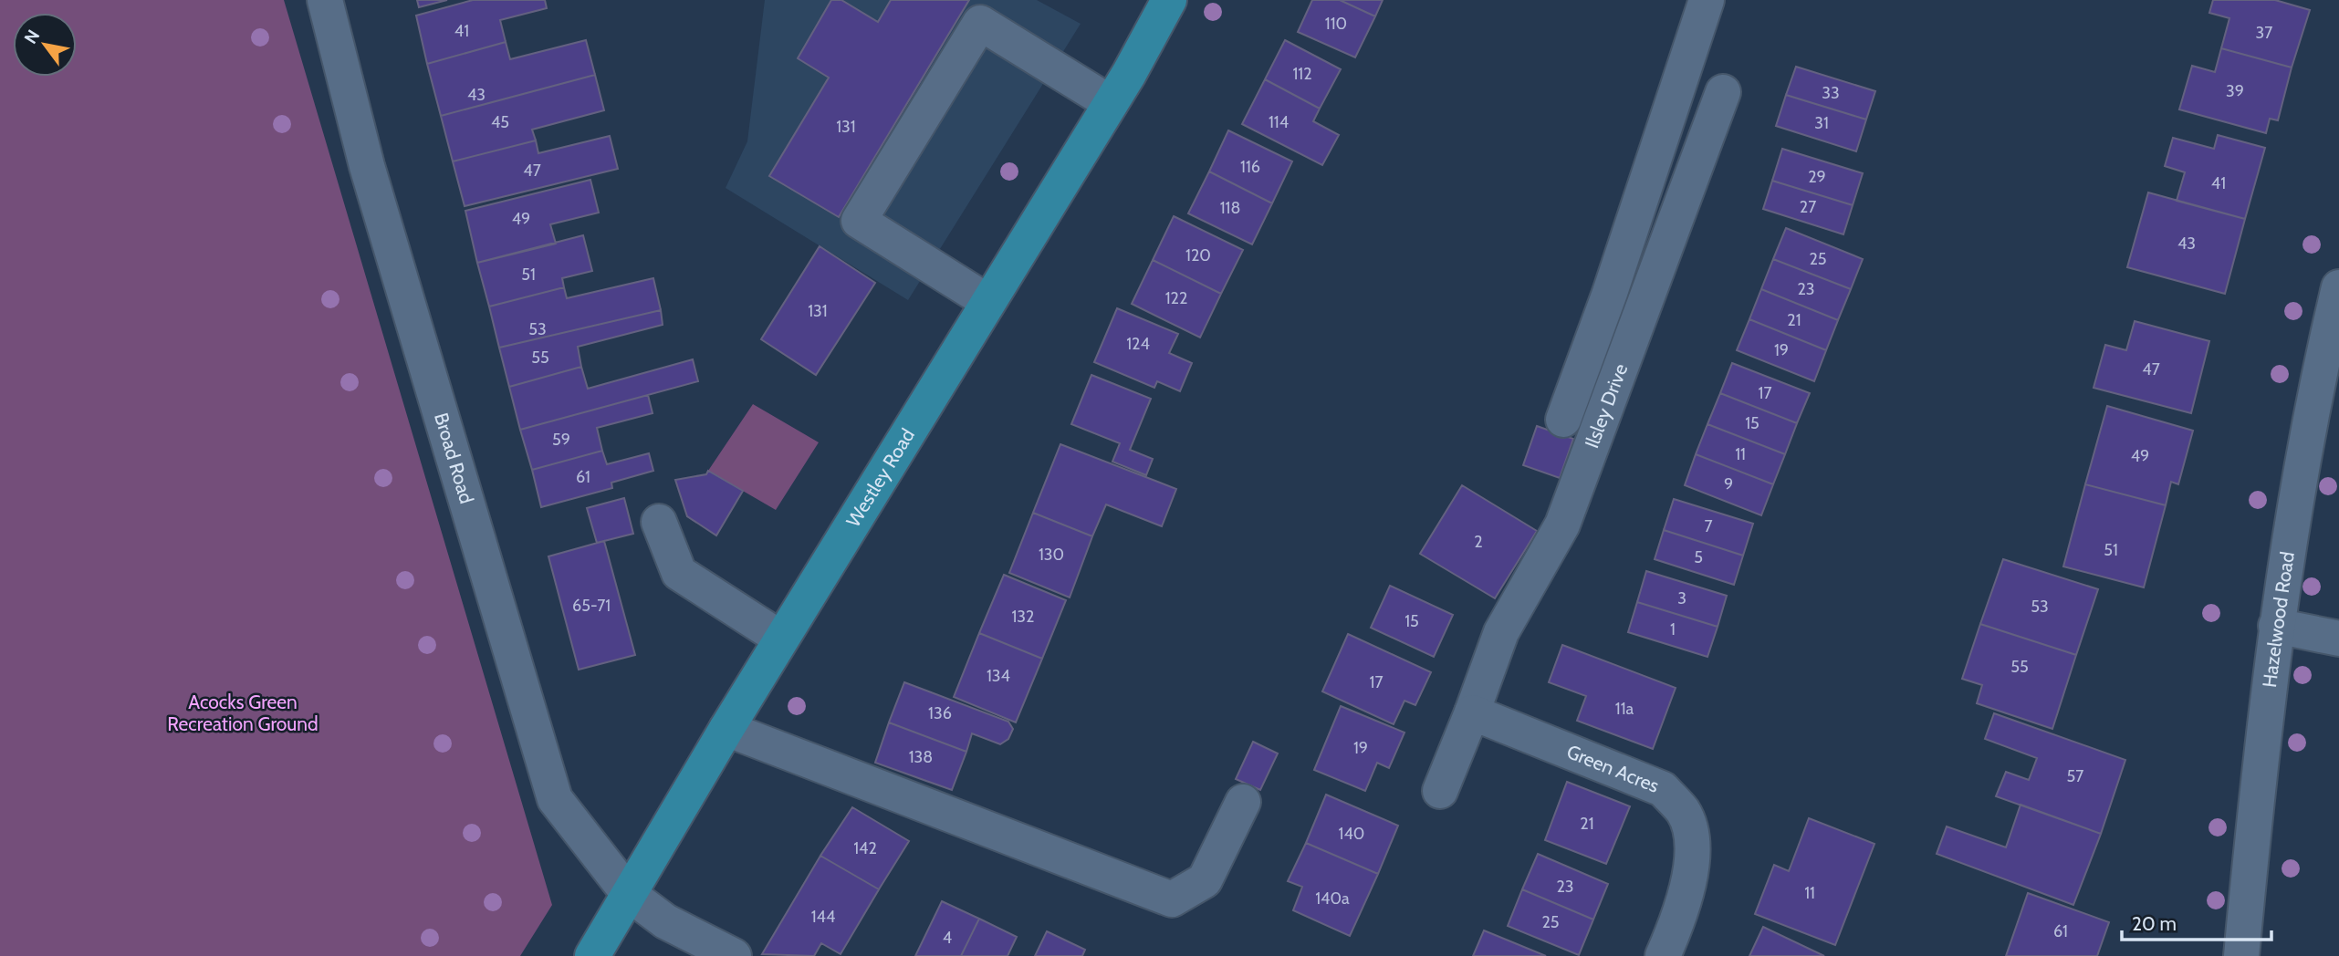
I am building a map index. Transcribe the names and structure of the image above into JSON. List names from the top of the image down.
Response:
{
  "streets": {
    "main road": ["Westley Road"],
    "street": [
      "Ilsley Drive",
      "Broad Road",
      "Hazelwood Road",
      "Green Acres"
    ]
  },
  "crossings": [
    ["Ilsley Drive", "Green Acres"],
    ["Broad Road", "Westley Road"]
  ],
  "parks": ["Acocks Green Recreation Ground"],
  "house_numbers": [
    "110",
    "41",
    "37",
    "112",
    "39",
    "33",
    "43",
    "45",
    "114",
    "31",
    "131",
    "116",
    "47",
    "29",
    "41",
    "27",
    "118",
    "49",
    "43",
    "120",
    "25",
    "51",
    "23",
    "122",
    "131",
    "21",
    "53",
    "124",
    "19",
    "55",
    "47",
    "17",
    "15",
    "59",
    "11",
    "49",
    "61",
    "9",
    "7",
    "2",
    "51",
    "130",
    "5",
    "3",
    "65-71",
    "53",
    "132",
    "15",
    "1",
    "55",
    "134",
    "17",
    "11a",
    "136",
    "19",
    "138",
    "57",
    "21",
    "140",
    "142",
    "23",
    "11",
    "140a",
    "144",
    "25",
    "61",
    "4"
  ],
  "scale_bar": "20 m",
  "north": "top left"
}
